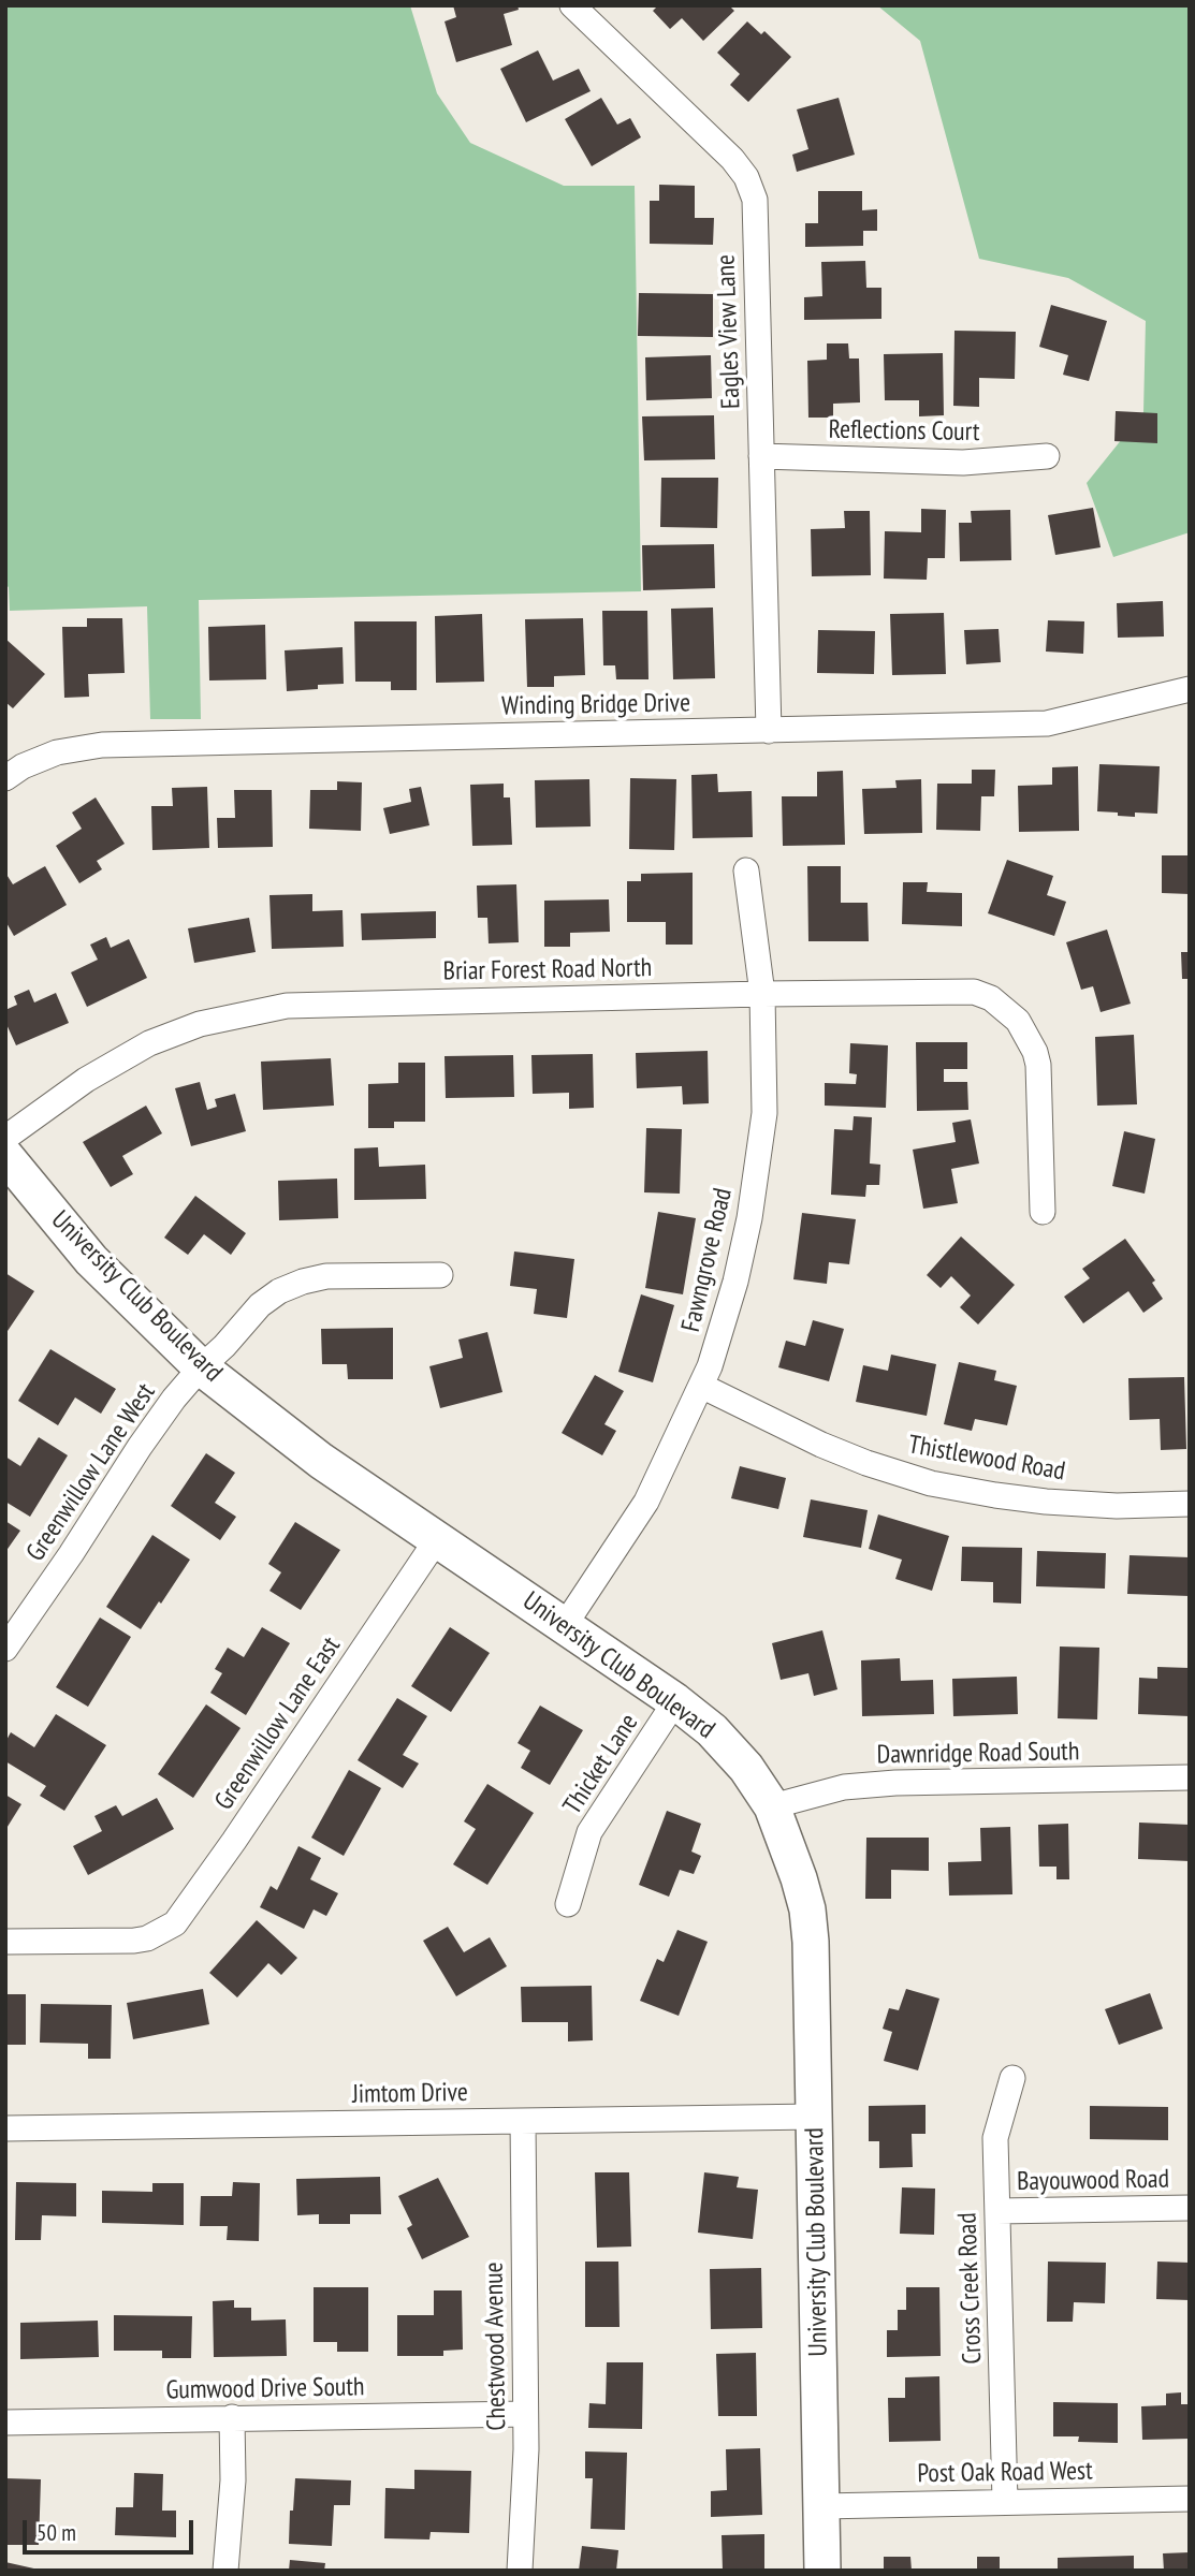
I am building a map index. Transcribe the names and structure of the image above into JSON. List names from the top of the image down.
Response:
{
  "streets": {
    "street": [
      "Eagles View Lane",
      "Reflections Court",
      "Winding Bridge Drive",
      "Briar Forest Road North",
      "Fawngrove Road",
      "University Club Boulevard",
      "Thistlewood Road",
      "Greenwillow Lane West",
      "Greenwillow Lane East",
      "Dawnridge Road South",
      "Thicket Lane",
      "Jimtom Drive",
      "Bayouwood Road",
      "Cross Creek Road",
      "Chestwood Avenue",
      "Gumwood Drive South",
      "Post Oak Road West"
    ]
  },
  "crossings": [
    ["Eagles View Lane", "Reflections Court"],
    ["Eagles View Lane", "Winding Bridge Drive"],
    ["Briar Forest Road North", "Fawngrove Road"],
    ["Fawngrove Road", "University Club Boulevard"],
    ["Fawngrove Road", "Thistlewood Road"],
    ["University Club Boulevard", "Greenwillow Lane West"],
    ["University Club Boulevard", "Greenwillow Lane East"],
    ["University Club Boulevard", "Dawnridge Road South"],
    ["University Club Boulevard", "Thicket Lane"],
    ["University Club Boulevard", "Jimtom Drive"],
    ["University Club Boulevard", "Post Oak Road West"],
    ["Jimtom Drive", "Chestwood Avenue"],
    ["Bayouwood Road", "Cross Creek Road"],
    ["Cross Creek Road", "Post Oak Road West"],
    ["Chestwood Avenue", "Gumwood Drive South"]
  ],
  "scale_bar": "50 m"
}
